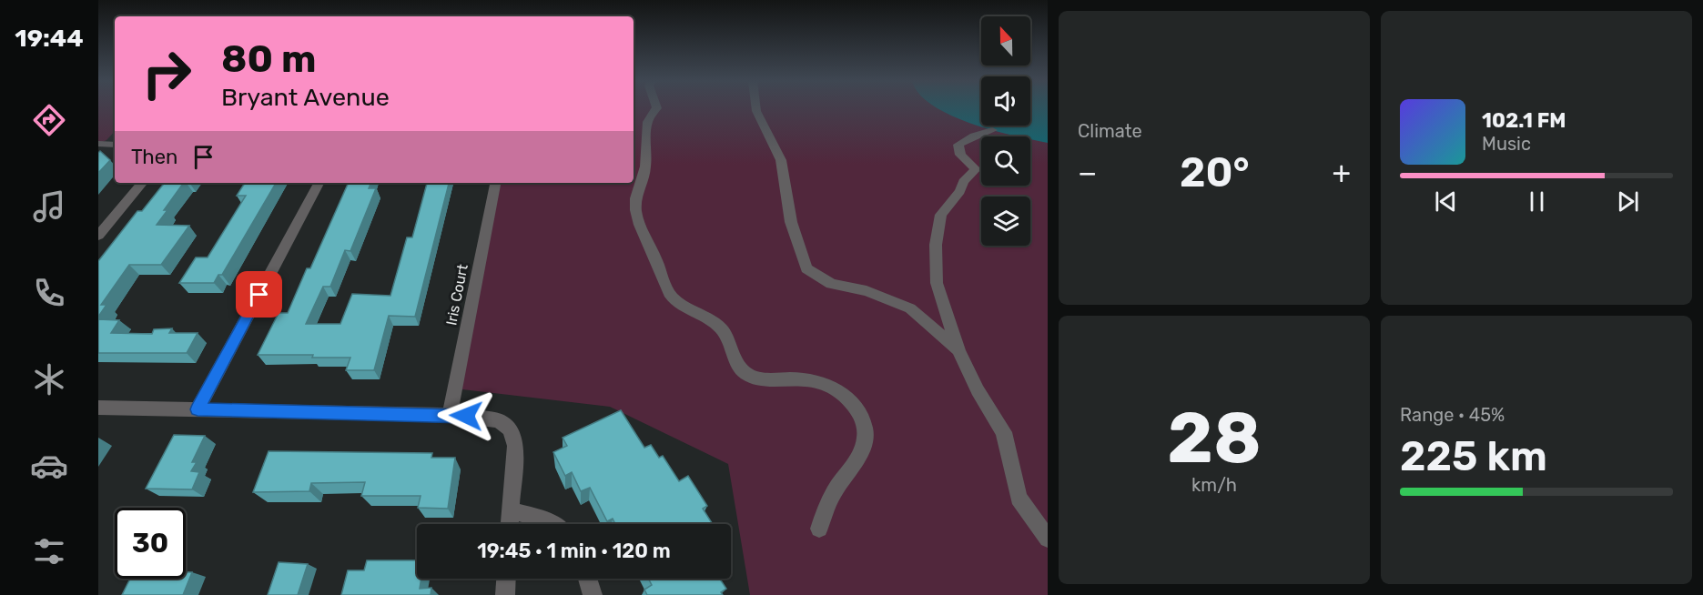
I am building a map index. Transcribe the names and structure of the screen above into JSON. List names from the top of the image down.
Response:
{
  "streets": {
    "street": ["Iris Court"]
  },
  "north": "top",
  "page": {
    "tabs": "19:44",
    "tile": [
      "Climate",
      ["28", "km/h"],
      ["Range · 45%", "225 km"]
    ],
    "turn": ["80 m", "Bryant Avenue"],
    "song": ["102.1 FM", "Music"],
    "then": "Then",
    "heat": ["−", "20°", "+"],
    "limit": "30",
    "trip": "19:45 · 1 min · 120 m"
  }
}
